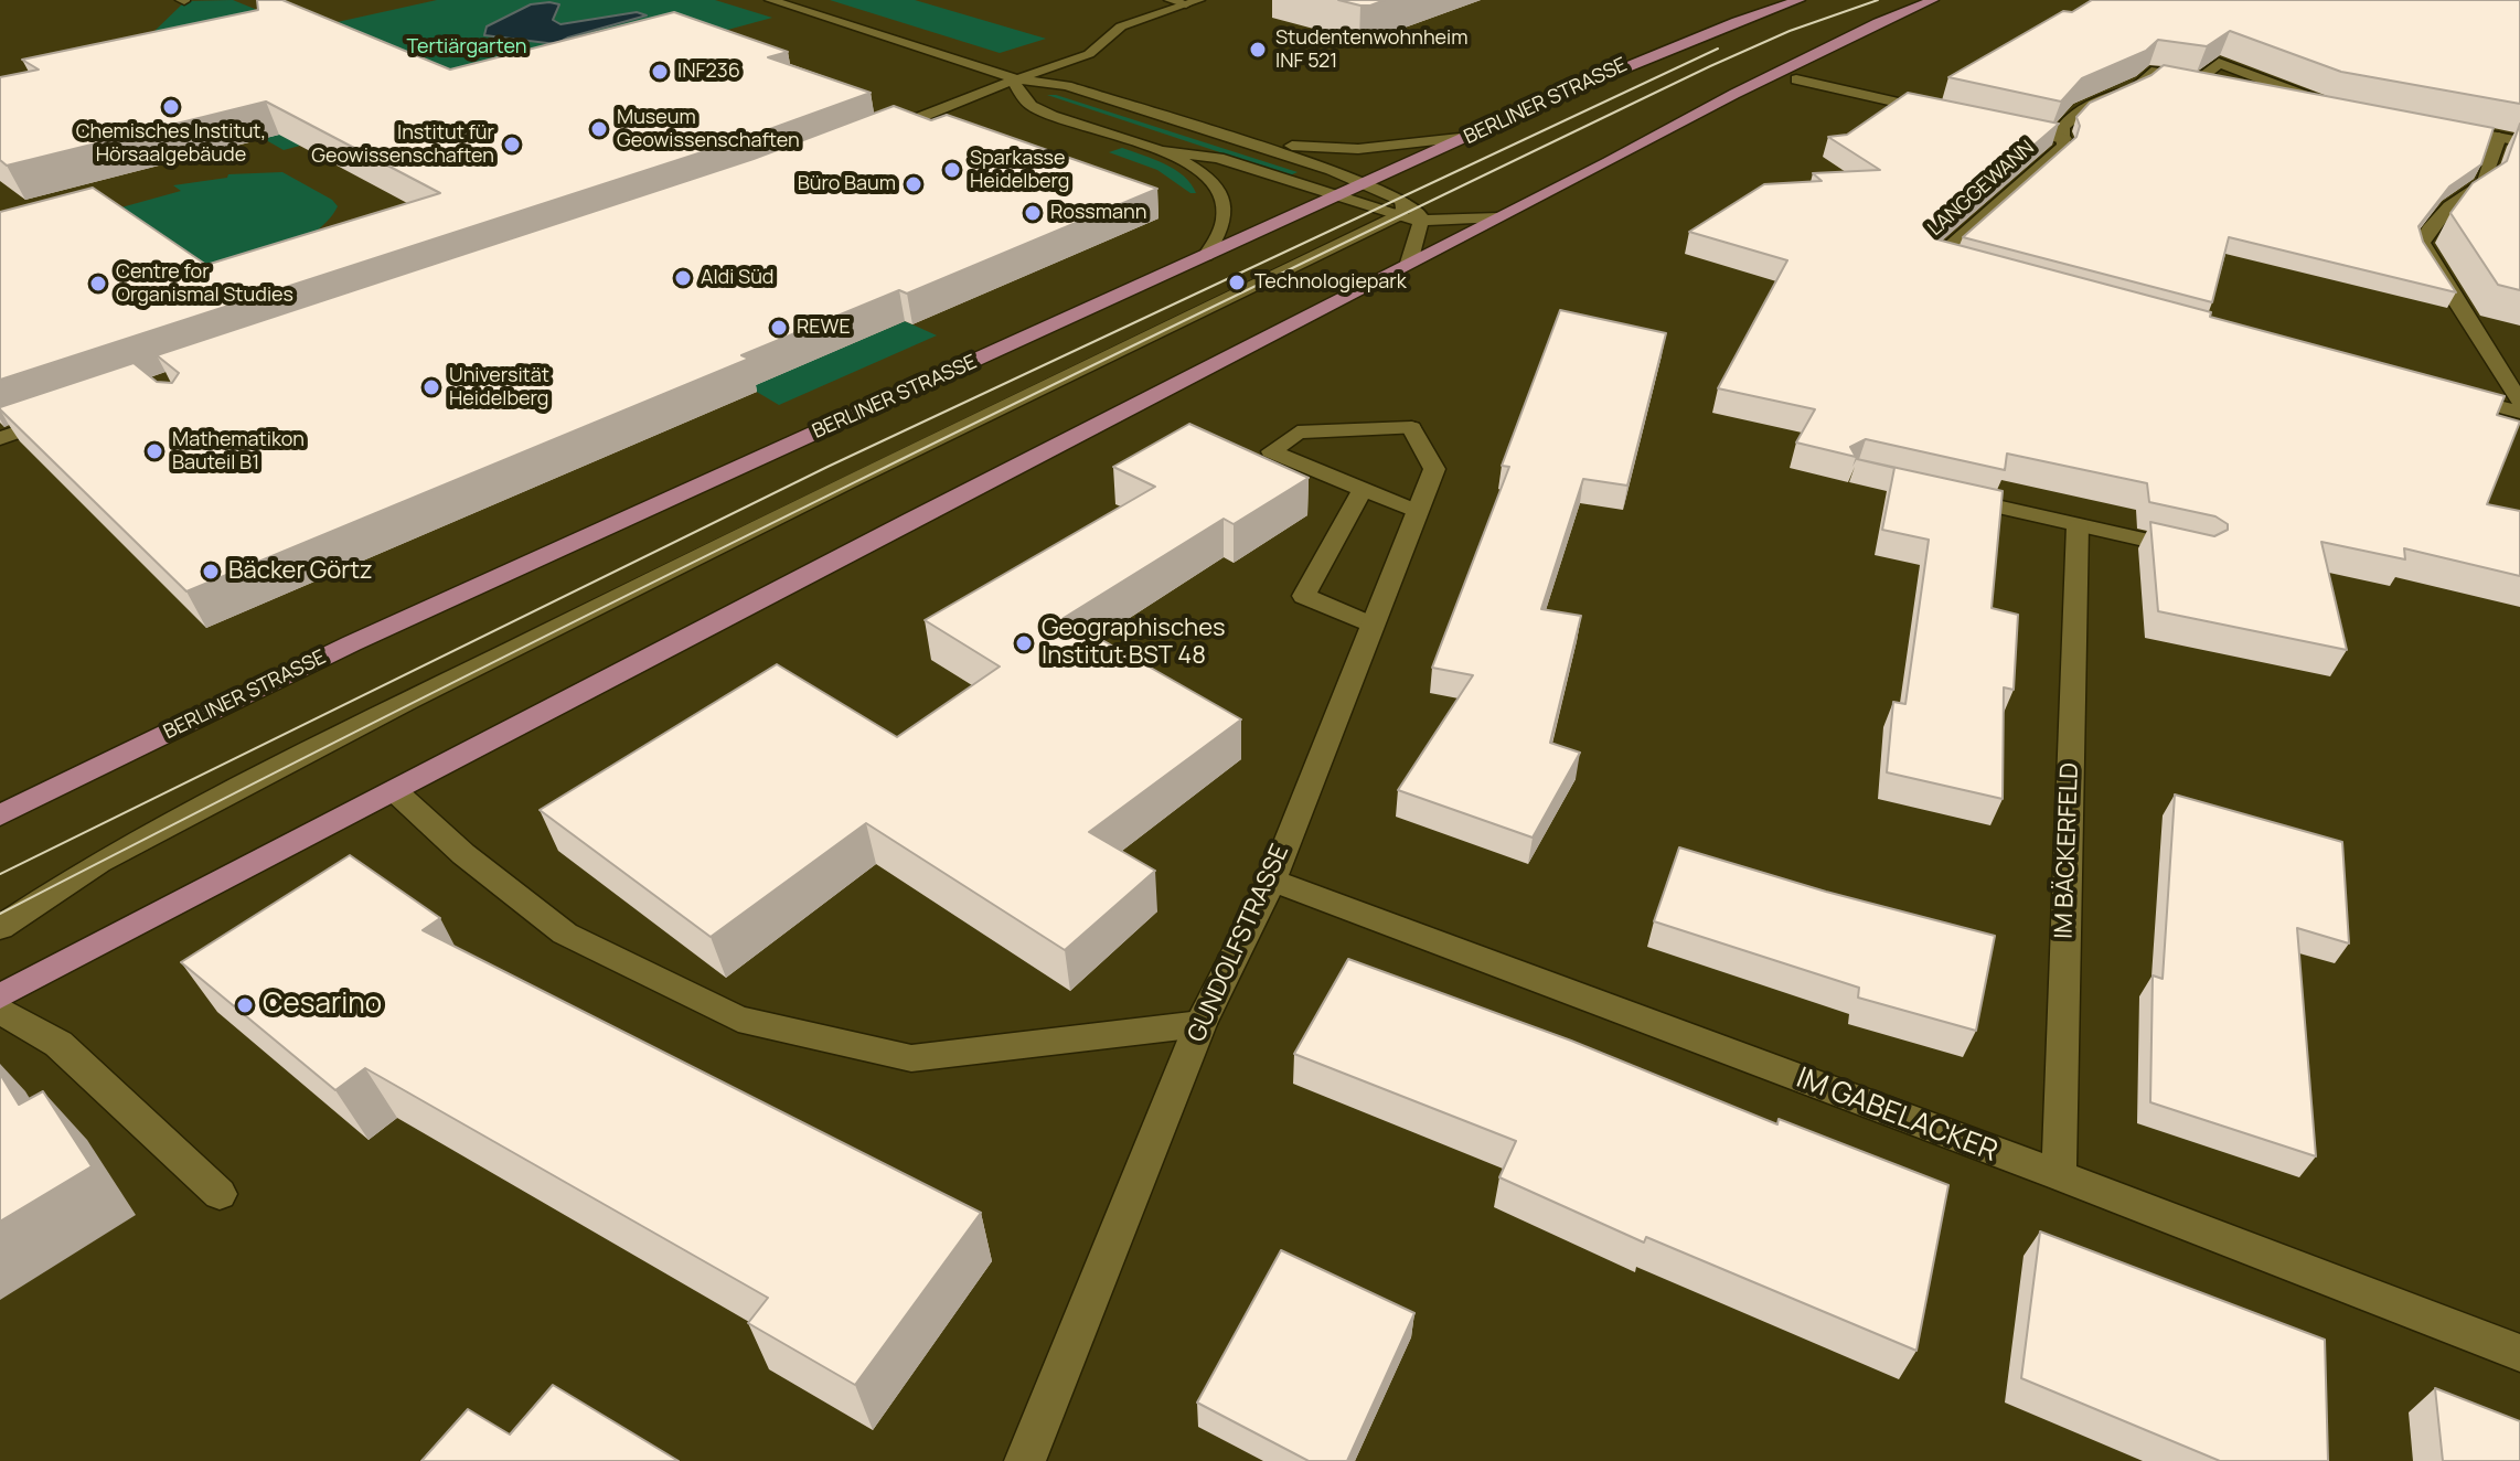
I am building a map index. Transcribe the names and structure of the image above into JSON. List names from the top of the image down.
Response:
{
  "streets": {
    "main road": ["BERLINER STRASSE"],
    "street": [
      "LANGGEWANN",
      "IM BÄCKERFELD",
      "GUNDOLFSTRASSE",
      "IM GABELACKER"
    ]
  },
  "crossings": [
    ["IM BÄCKERFELD", "IM GABELACKER"],
    ["GUNDOLFSTRASSE", "IM GABELACKER"]
  ],
  "parks": ["Tertiärgarten"],
  "places": [
    "Studentenwohnheim INF 521",
    "INF236",
    "Chemisches Institut, Hörsaalgebäude",
    "Museum Geowissenschaften",
    "Institut für Geowissenschaften",
    "Sparkasse Heidelberg",
    "Büro Baum",
    "Rossmann",
    "Aldi Süd",
    "Technologiepark",
    "Centre for Organismal Studies",
    "REWE",
    "Universität Heidelberg",
    "Mathematikon Bauteil B1",
    "Bäcker Görtz",
    "Geographisches Institut BST 48",
    "Cesarino"
  ]
}
